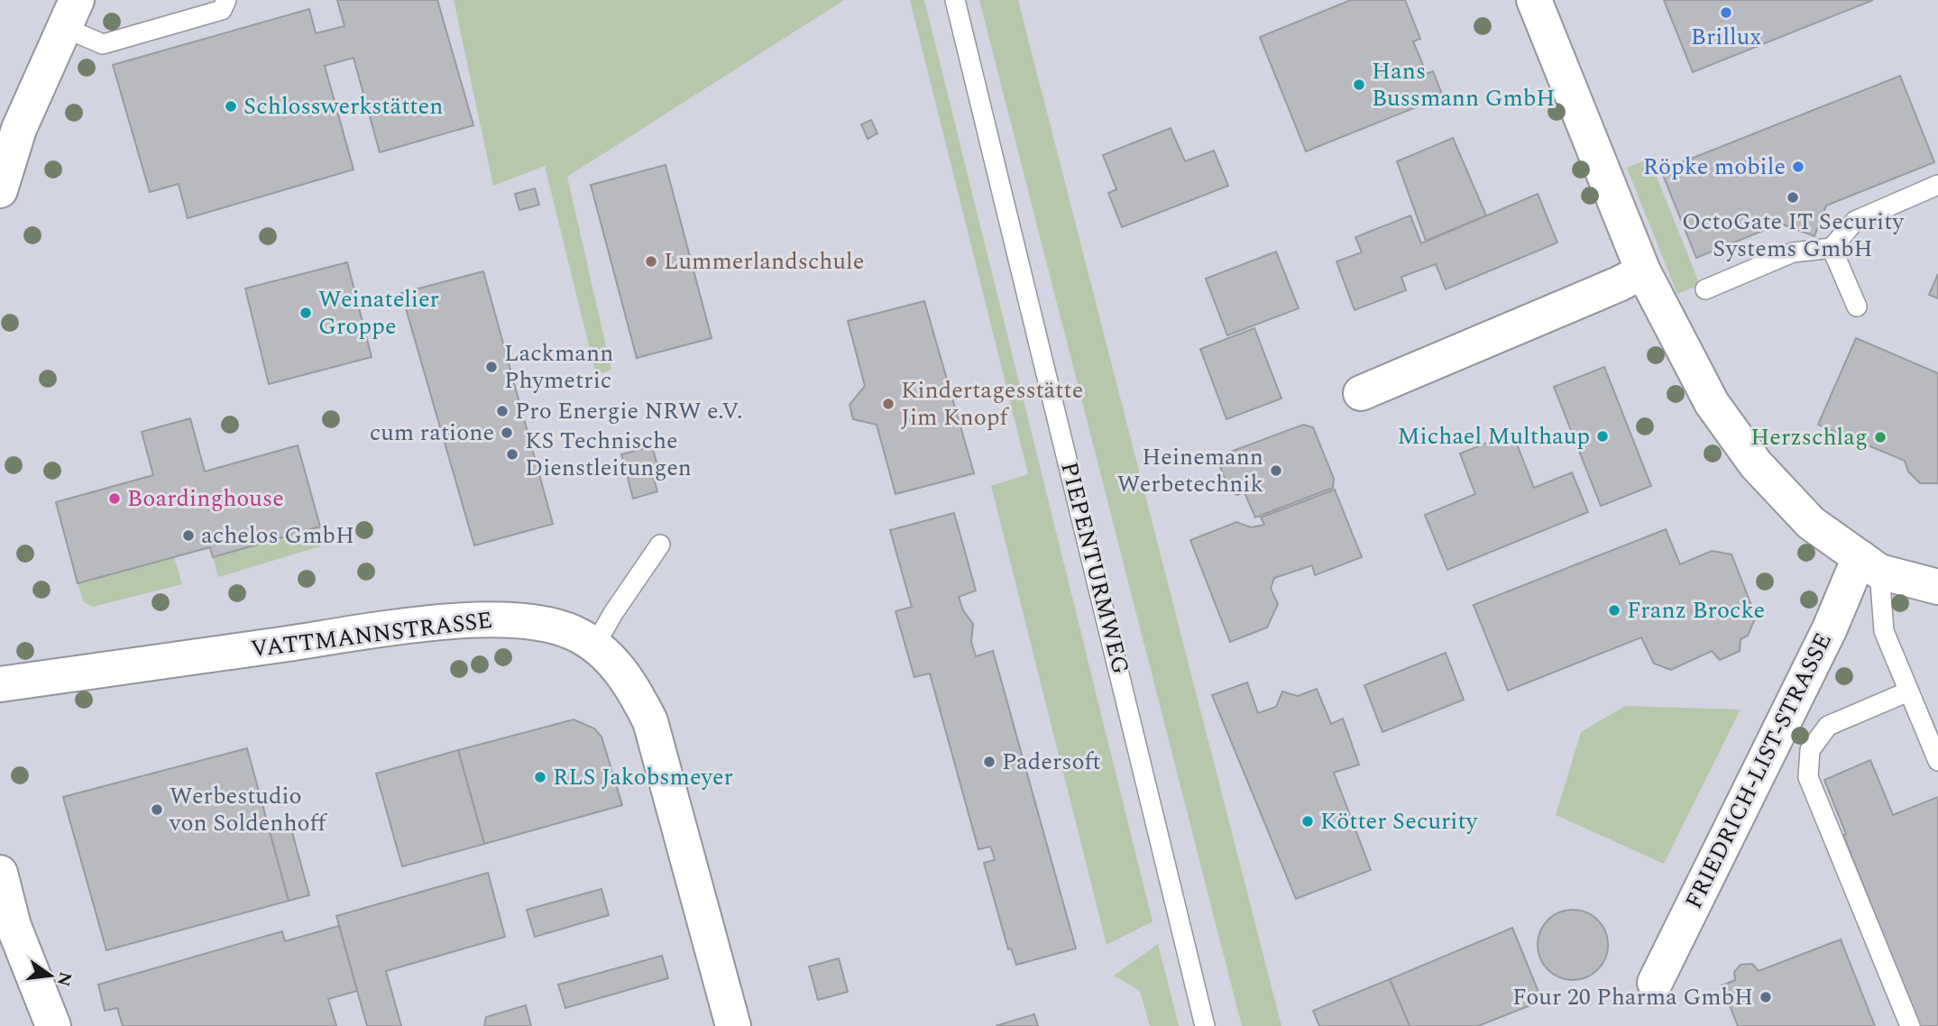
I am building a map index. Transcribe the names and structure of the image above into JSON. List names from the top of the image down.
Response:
{
  "streets": {
    "street": ["VATTMANNSTRASSE", "FRIEDRICH-LIST-STRASSE"],
    "lane": ["PIEPENTURMWEG"]
  },
  "places": [
    "Brillux",
    "Hans Bussmann GmbH",
    "Schlosswerkstätten",
    "Röpke mobile",
    "OctoGate IT Security Systems GmbH",
    "Lummerlandschule",
    "Weinatelier Groppe",
    "Lackmann Phymetric",
    "Kindertagesstätte Jim Knopf",
    "Pro Energie NRW e.V.",
    "cum ratione",
    "Michael Multhaup",
    "Herzschlag",
    "KS Technische Dienstleitungen",
    "Heinemann Werbetechnik",
    "Boardinghouse",
    "achelos GmbH",
    "Franz Brocke",
    "Padersoft",
    "RLS Jakobsmeyer",
    "Werbestudio von Soldenhoff",
    "Kötter Security",
    "Four 20 Pharma GmbH"
  ],
  "north": "right"
}
